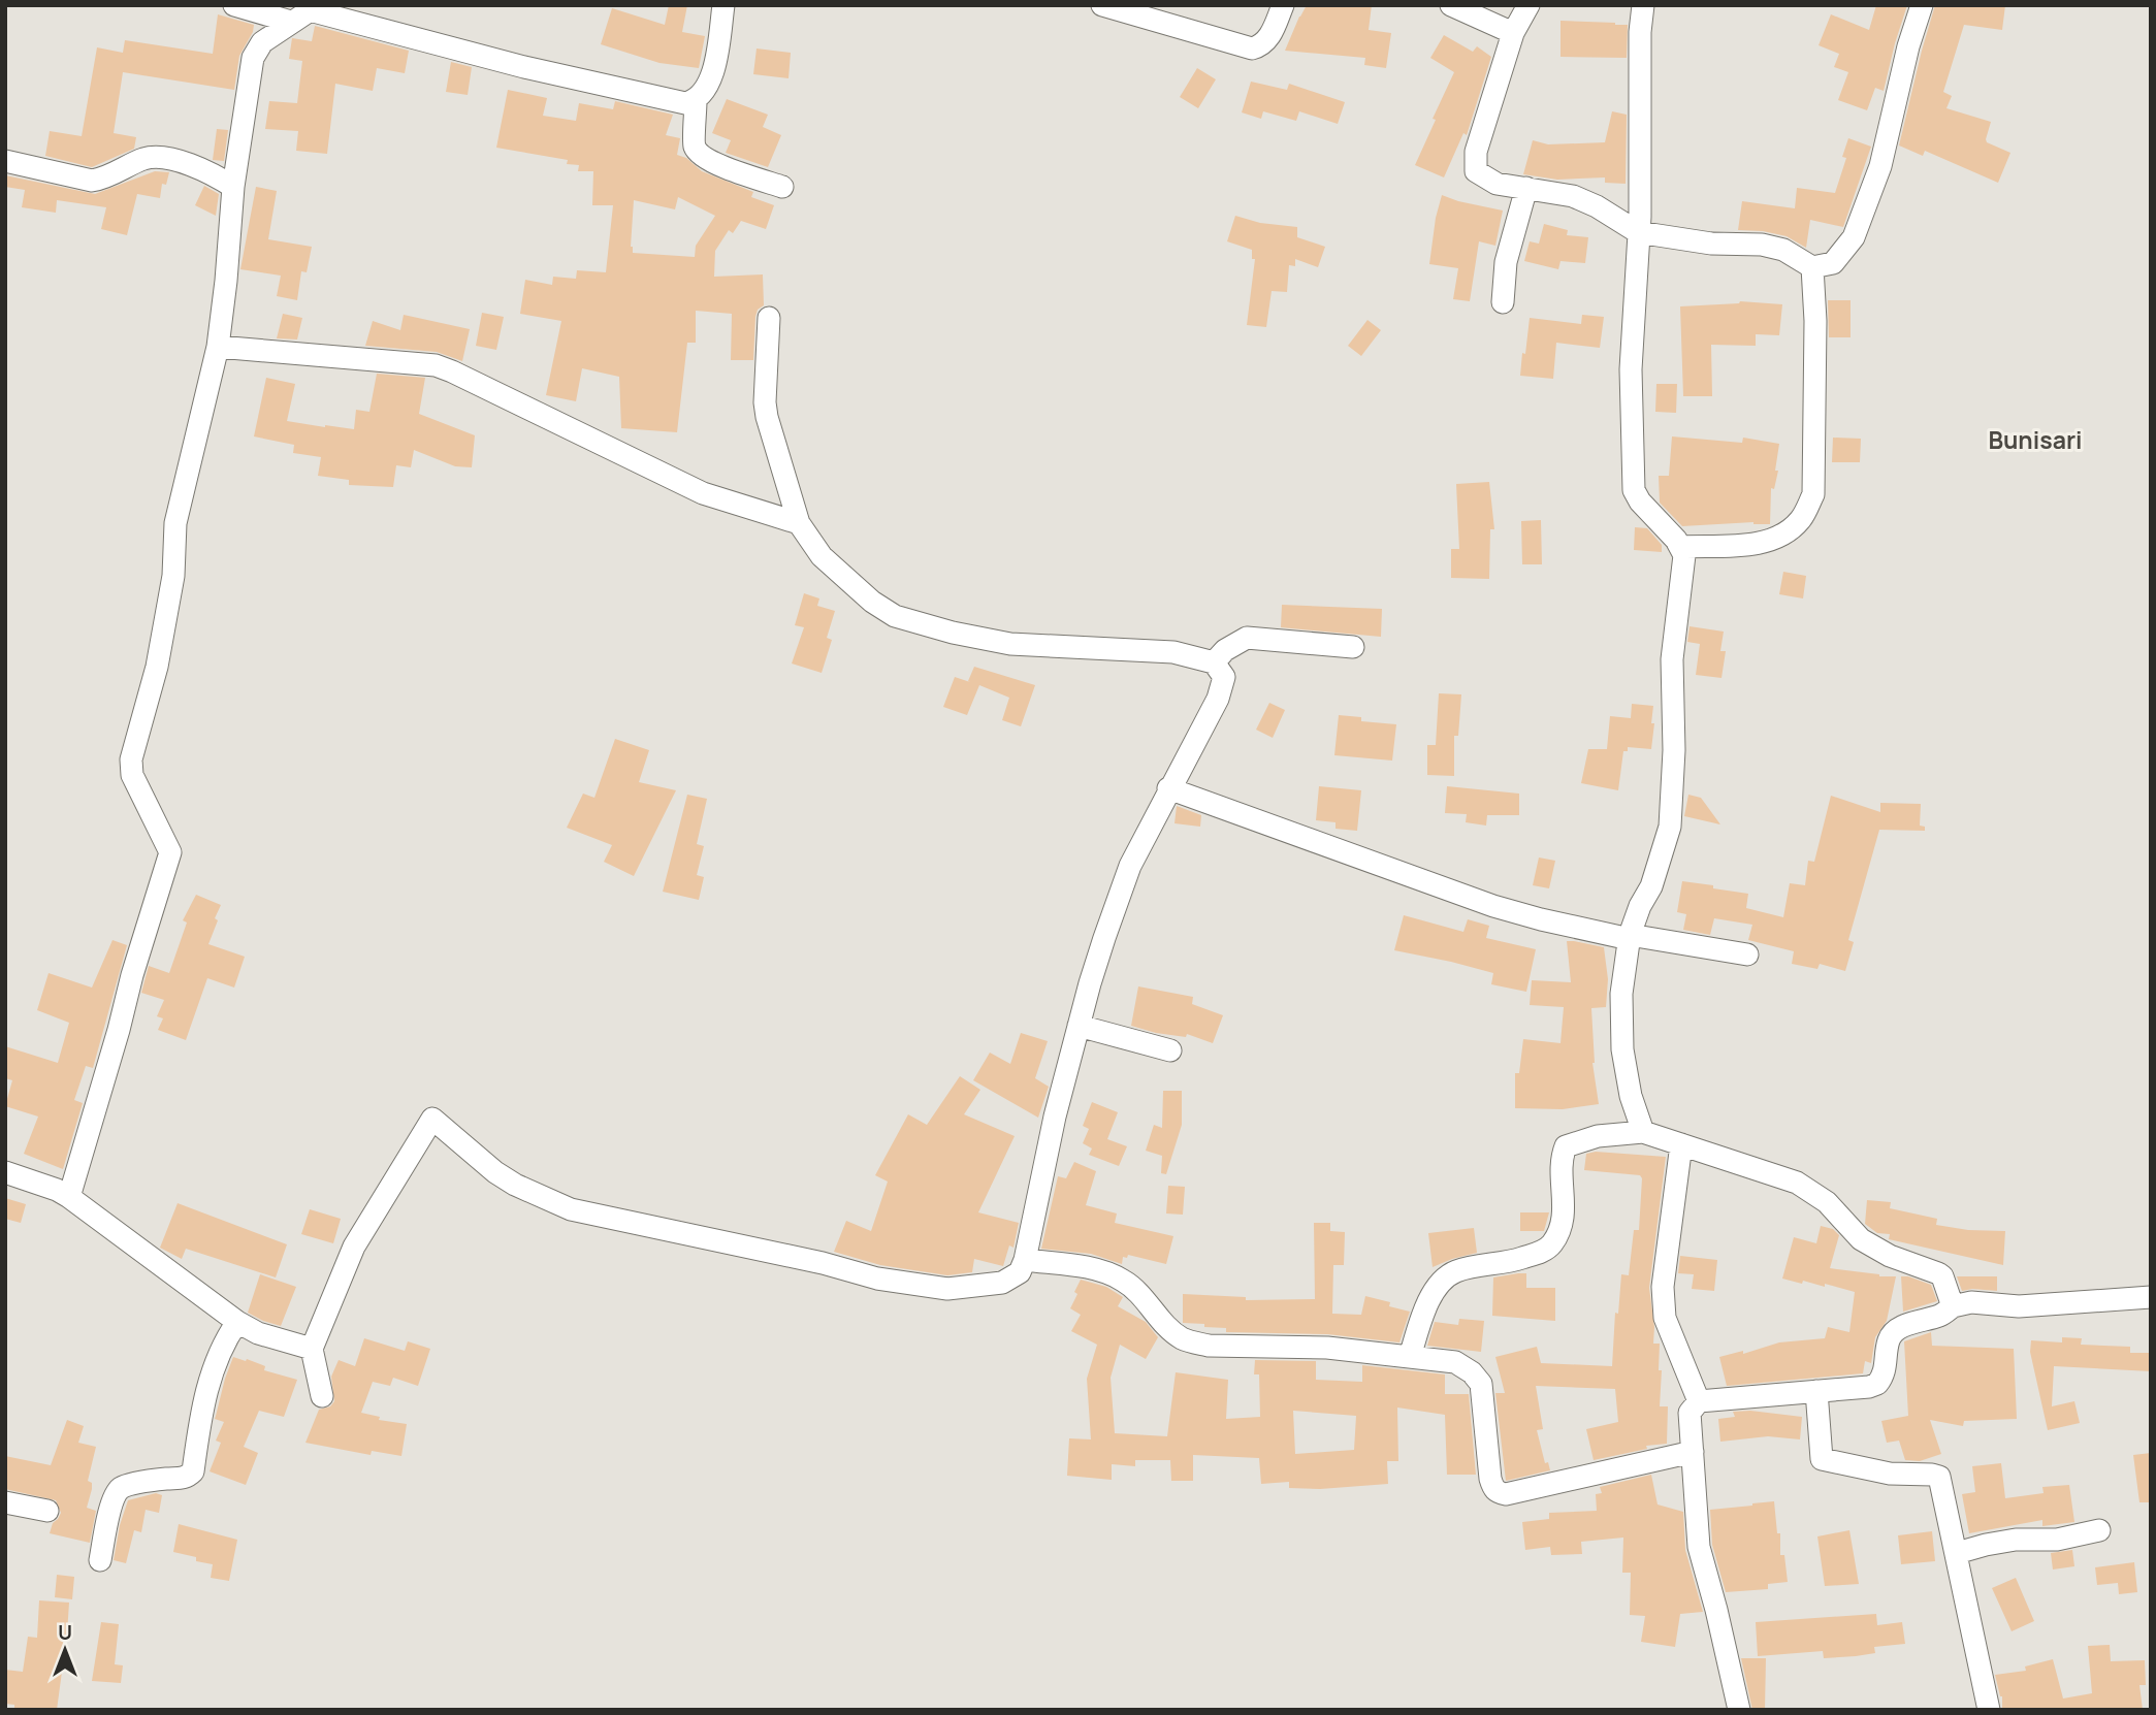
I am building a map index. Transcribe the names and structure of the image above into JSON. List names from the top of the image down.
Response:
{
  "districts": ["Bunisari"],
  "north": "top"
}
